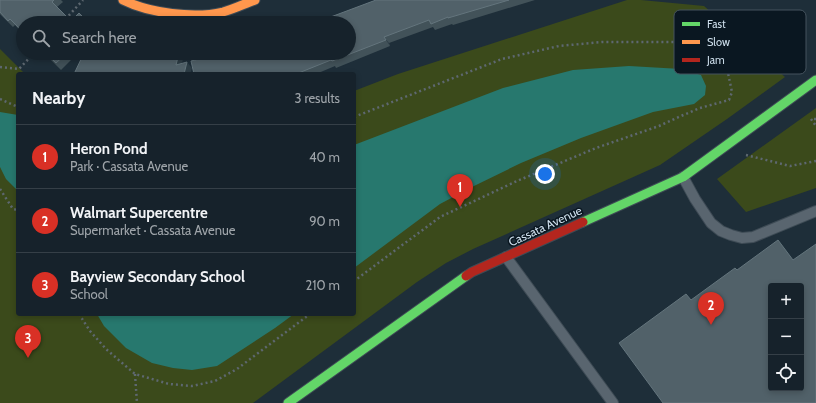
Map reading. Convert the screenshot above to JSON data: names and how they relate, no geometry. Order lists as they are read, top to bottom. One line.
{"streets":{"street":["Cassata Avenue"]},"legend":["Fast","Slow","Jam"],"page":{"search":"Search here","heading":["Nearby","3 results"],"list":[{"mark":"1","name":"Heron Pond","note":"Park · Cassata Avenue","value":"40 m"},{"mark":"2","name":"Walmart Supercentre","note":"Supermarket · Cassata Avenue","value":"90 m"},{"mark":"3","name":"Bayview Secondary School","note":"School","value":"210 m"}],"pins":["1","2","3"],"map_buttons":["+","−"]}}
